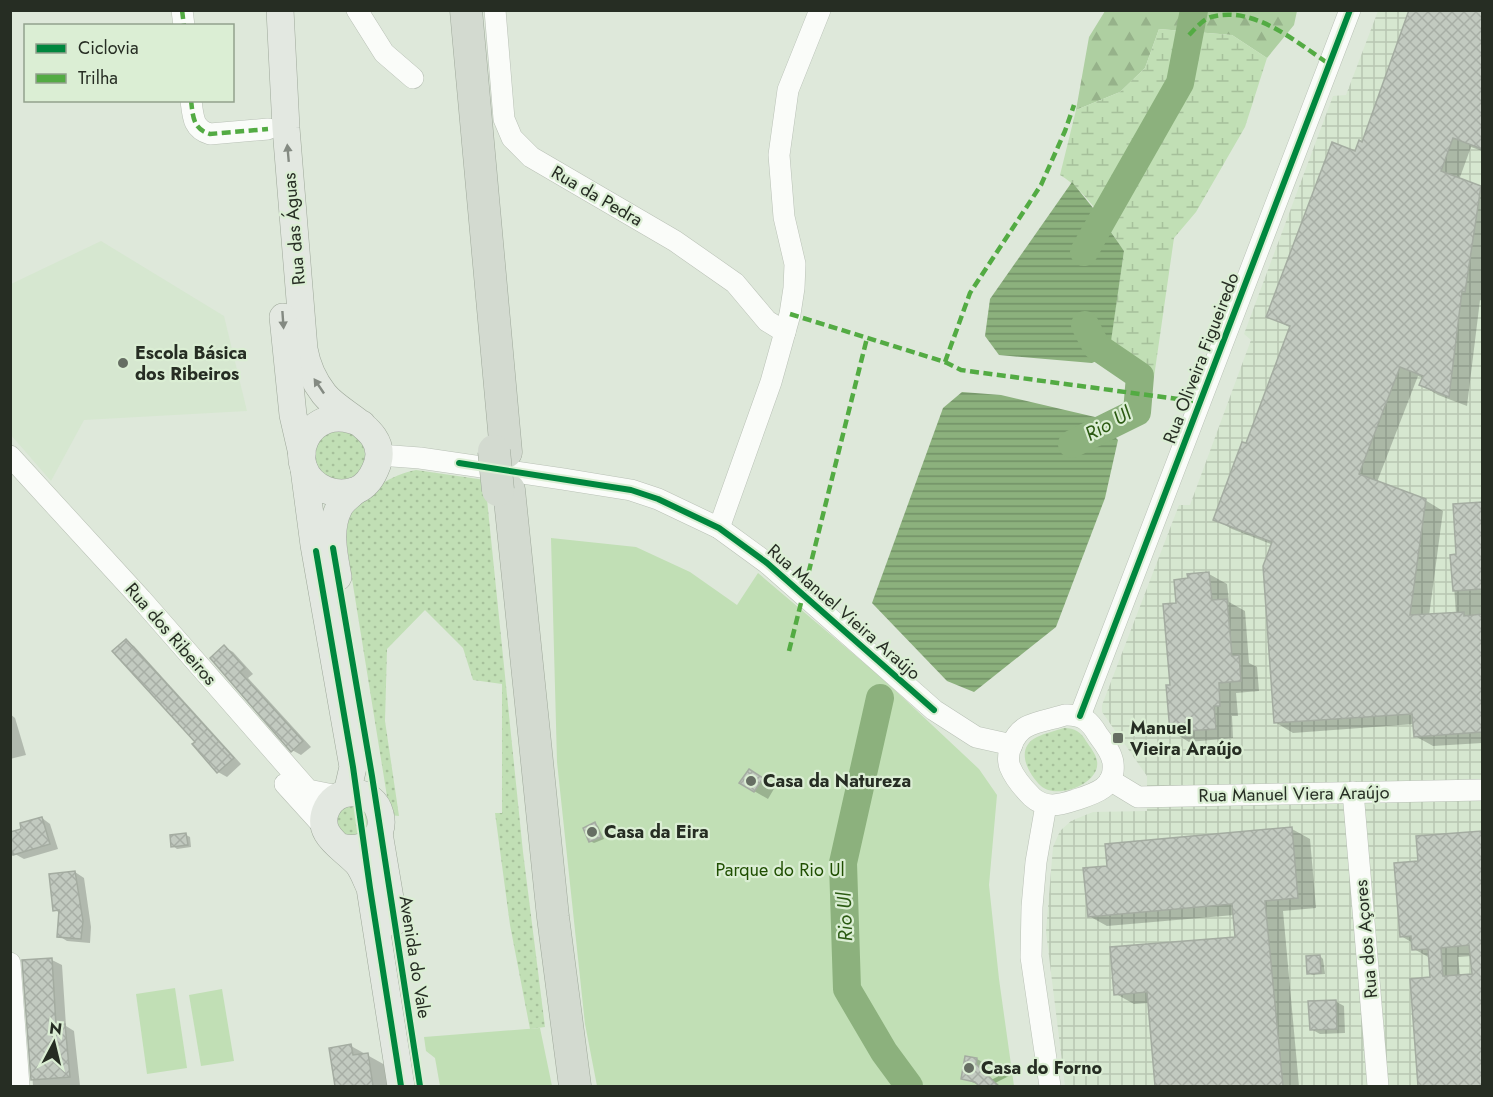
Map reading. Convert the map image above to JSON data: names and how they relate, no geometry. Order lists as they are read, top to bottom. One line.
{"streets":{"main road":["Rua das Águas","Avenida do Vale"],"street":["Rua da Pedra","Rua Oliveira Figueiredo","Rua Manuel Vieira Araújo","Rua dos Ribeiros","Rua Manuel Viera Araújo","Rua dos Açores"]},"crossings":[["Rua das Águas","Rua Manuel Vieira Araújo"],["Rua das Águas","Avenida do Vale"],["Rua Oliveira Figueiredo","Rua Manuel Vieira Araújo"],["Rua Oliveira Figueiredo","Rua Manuel Viera Araújo"],["Rua Manuel Vieira Araújo","Rua Manuel Viera Araújo"],["Rua Manuel Vieira Araújo","Avenida do Vale"],["Rua dos Ribeiros","Avenida do Vale"],["Rua Manuel Viera Araújo","Rua dos Açores"]],"water":["Rio Ul"],"parks":["Parque do Rio Ul"],"places":{"other":["Escola Básica dos Ribeiros","Casa da Natureza","Casa da Eira","Casa do Forno"],"transit":["Manuel Vieira Araújo"]},"legend":["Ciclovia","Trilha"],"north":"top"}
